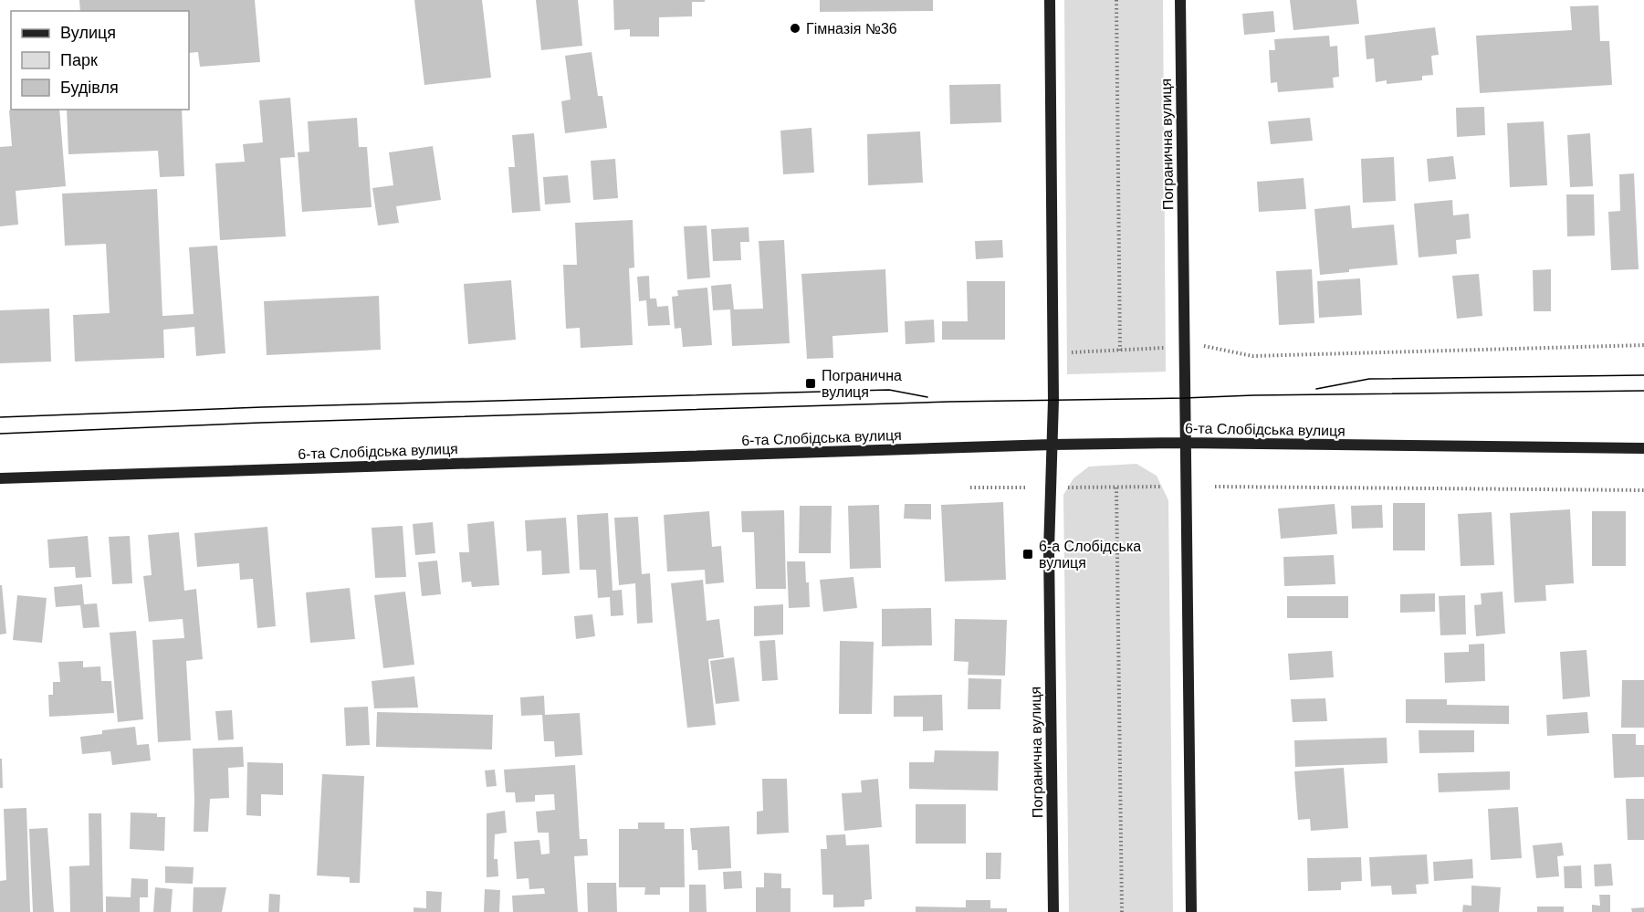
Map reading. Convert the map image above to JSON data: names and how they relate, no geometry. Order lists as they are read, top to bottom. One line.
{"streets":{"main road":["Погранична вулиця","6-та Слобідська вулиця"]},"crossings":[["Погранична вулиця","6-та Слобідська вулиця"]],"places":{"other":["Гімназія №36"],"transit":["Погранична вулиця","6-а Слобідська вулиця"]},"legend":["Вулиця","Парк","Будівля"]}
